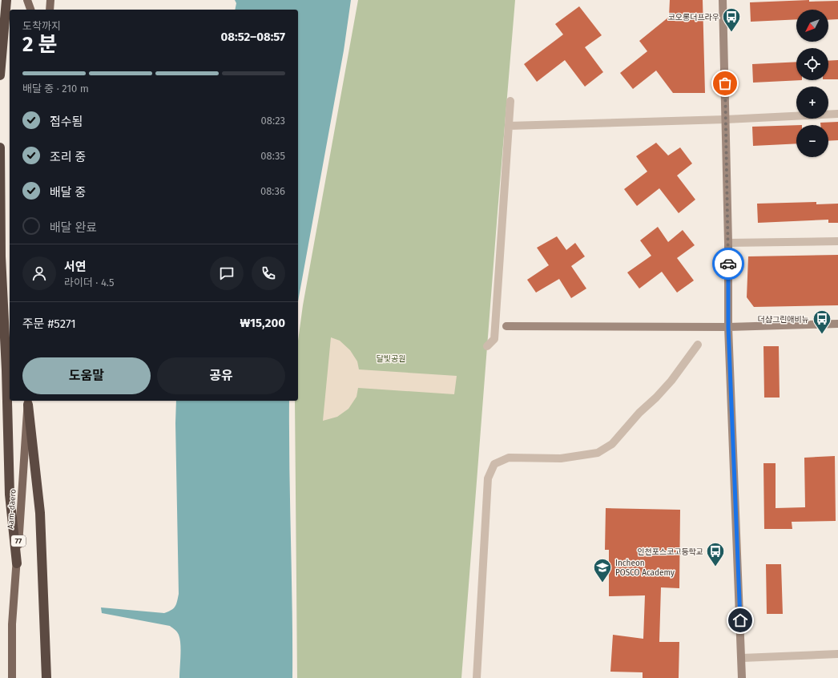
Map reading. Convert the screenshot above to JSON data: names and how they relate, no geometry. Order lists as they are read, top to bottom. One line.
{"streets":{"main road":["Aam-daero","77"]},"parks":["달빛공원"],"places":{"bus stop":["코오롱더프라우","더샵그린애비뉴","인천포스코고등학교"],"school or university":["Incheon POSCO Academy"]},"north":"bottom left","page":{"map_buttons":["+","−"],"heading":["2 분","도착까지","08:52–08:57"],"panel":["서연","라이더 · 4.5","주문 #5271","₩15,200"],"bar":"배달 중 · 210 m","list":[["접수됨","08:23"],["조리 중","08:35"],["배달 중","08:36"],"배달 완료"],"buttons":["도움말","공유"]}}
